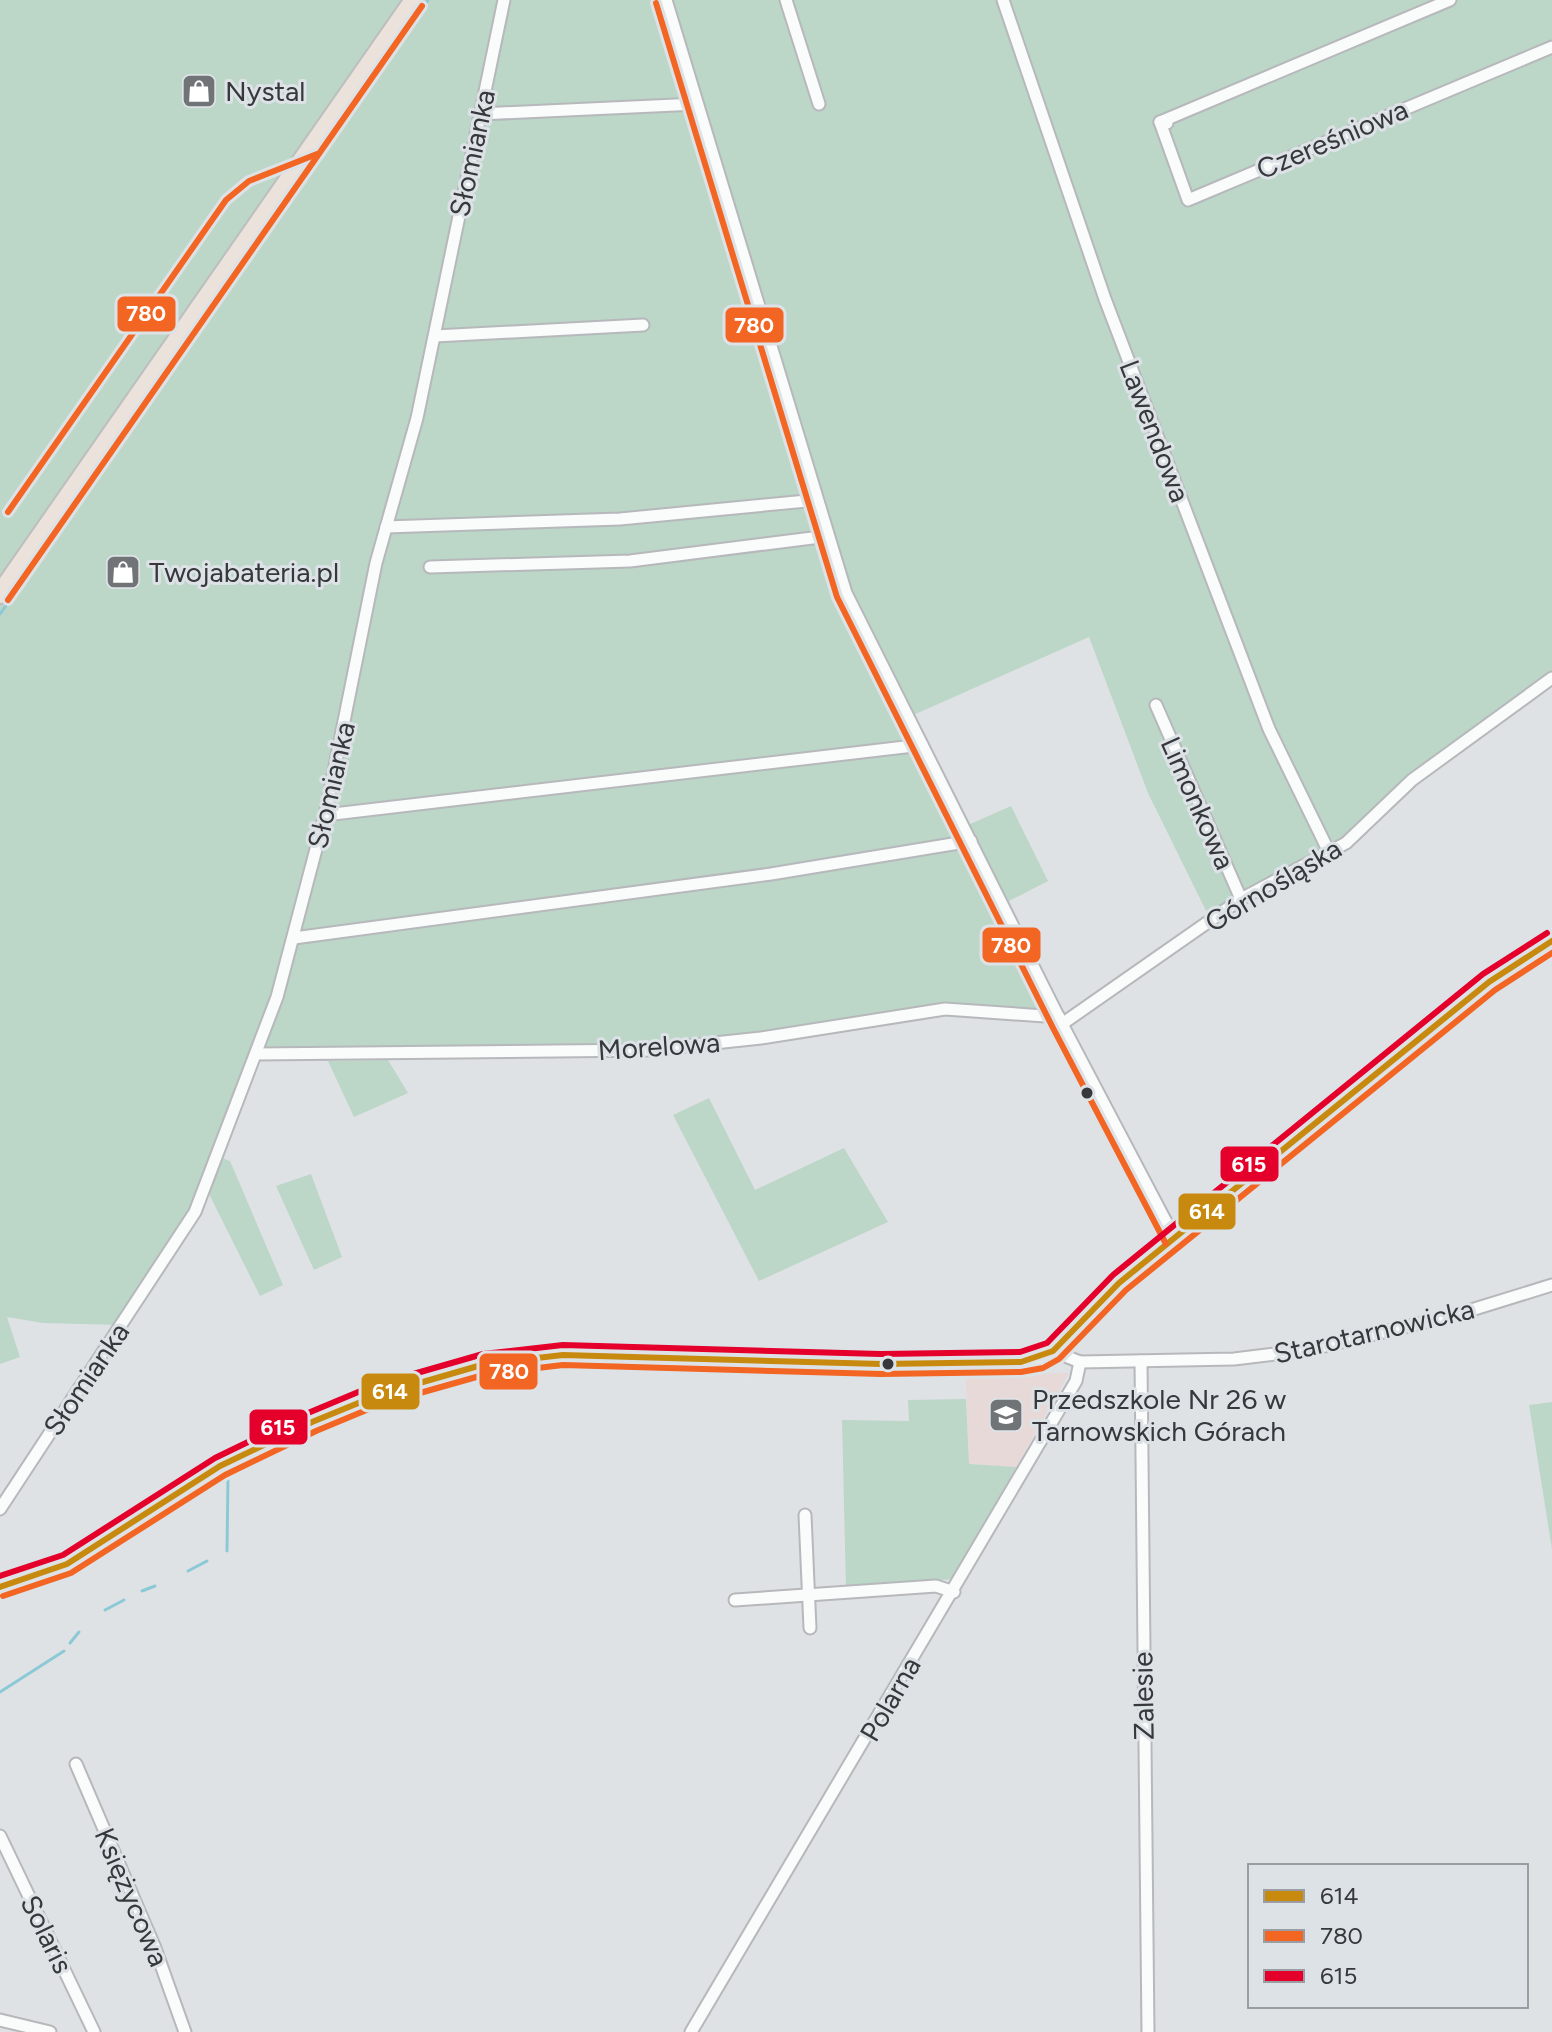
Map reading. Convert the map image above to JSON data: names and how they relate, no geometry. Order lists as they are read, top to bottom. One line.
{"streets":{"street":["Czereśniowa","Słomianka","Lawendowa","Limonkowa","Górnośląska","Morelowa","Starotarnowicka","Zalesie","Polarna","Księżycowa","Solaris"]},"crossings":[["Słomianka","Morelowa"],["Lawendowa","Górnośląska"],["Limonkowa","Górnośląska"],["Górnośląska","Morelowa"],["Starotarnowicka","Zalesie"],["Starotarnowicka","Polarna"]],"places":{"shop":["Nystal","Twojabateria.pl"],"school or university":["Przedszkole Nr 26 w Tarnowskich Górach"]},"lines":["transit line 780","transit line 615","transit line 614"],"legend":["614","780","615"]}
